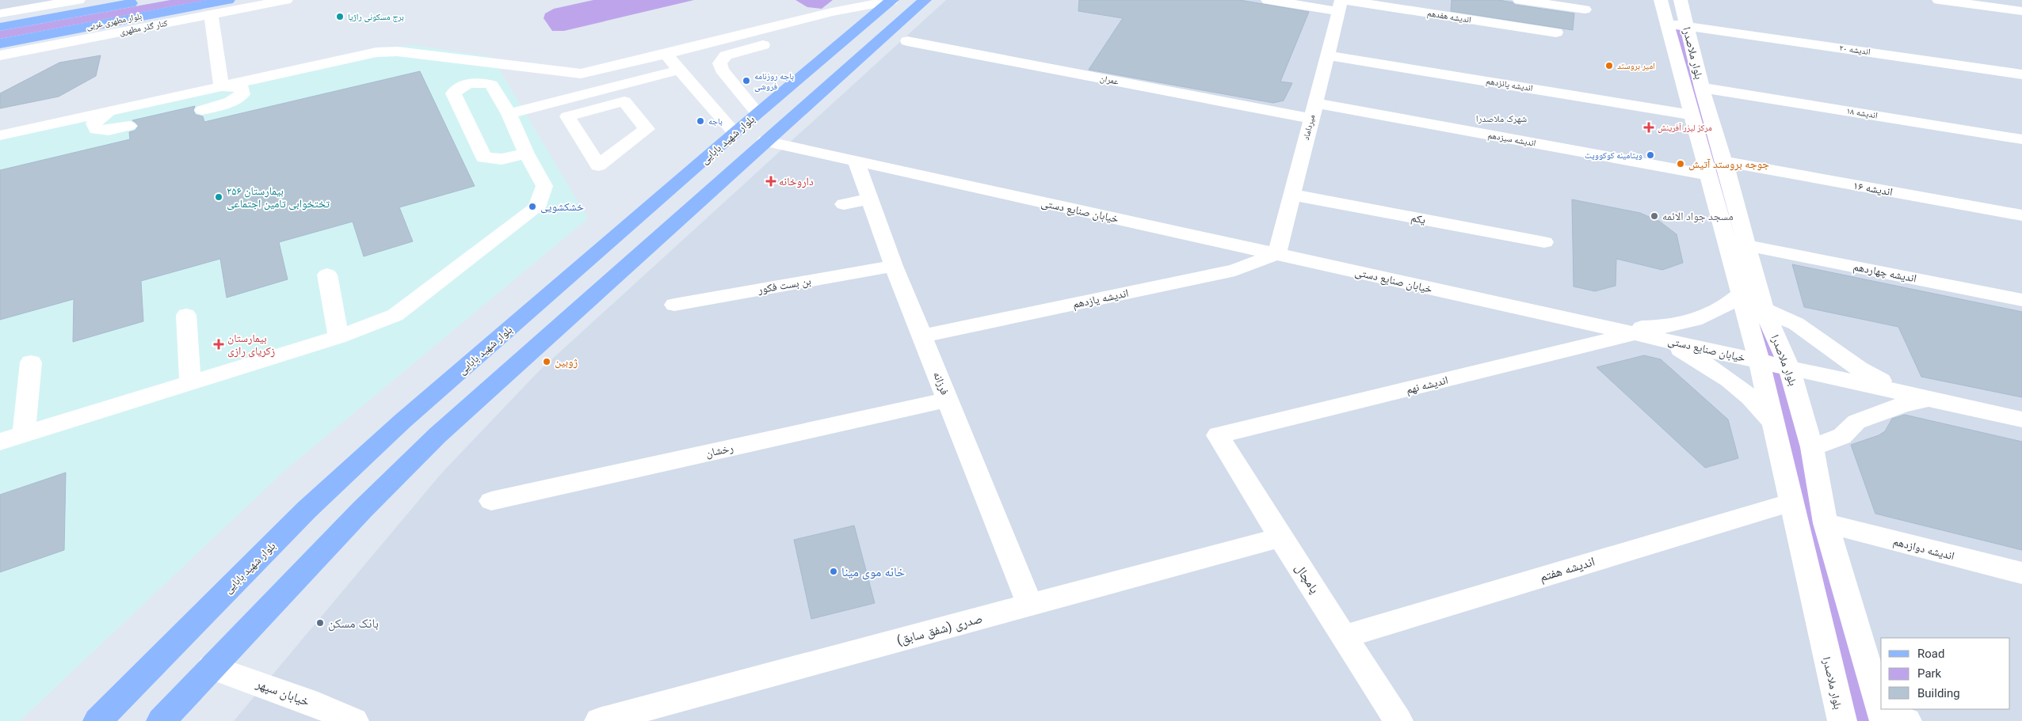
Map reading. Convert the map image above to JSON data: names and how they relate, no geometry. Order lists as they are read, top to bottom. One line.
{"streets":{"main road":["بلوار مطهری غربی","بلوار شهید بابایی"],"street":["اندیشه هفدهم","کنار گذر مطهری","اندیشه ۲۰","بلوار ملاصدرا","عمران","اندیشه پانزدهم","اندیشه ۱۸","میرداماد","اندیشه سیزدهم","اندیشه ۱۶","خیابان صنایع دستی","یکم","اندیشه چهاردهم","بن بست فكور","اندیشه یازدهم","فرزانه","اندیشه نهم","رخشان","اندیشه دوازدهم","اندیشه هفتم","پامچال","صدری (شفق سابق)","خیابان سپهر"]},"crossings":[["اندیشه هفدهم","میرداماد"],["اندیشه ۲۰","بلوار ملاصدرا"],["بلوار ملاصدرا","اندیشه پانزدهم"],["بلوار ملاصدرا","اندیشه ۱۸"],["بلوار ملاصدرا","اندیشه سیزدهم"],["بلوار ملاصدرا","اندیشه ۱۶"],["بلوار ملاصدرا","خیابان صنایع دستی"],["بلوار ملاصدرا","اندیشه چهاردهم"],["بلوار ملاصدرا","اندیشه دوازدهم"],["بلوار ملاصدرا","اندیشه هفتم"],["عمران","میرداماد"],["عمران","اندیشه سیزدهم"],["اندیشه پانزدهم","میرداماد"],["میرداماد","اندیشه سیزدهم"],["میرداماد","خیابان صنایع دستی"],["میرداماد","یکم"],["میرداماد","اندیشه یازدهم"],["خیابان صنایع دستی","اندیشه یازدهم"],["خیابان صنایع دستی","فرزانه"],["خیابان صنایع دستی","اندیشه نهم"],["بن بست فكور","فرزانه"],["اندیشه یازدهم","فرزانه"],["فرزانه","رخشان"],["فرزانه","صدری (شفق سابق)"],["اندیشه نهم","پامچال"],["اندیشه هفتم","پامچال"],["پامچال","صدری (شفق سابق)"]],"districts":["شهرک ملاصدرا"],"places":{"other":["برج مسکونی راژیا","امیر بروستد","باجه روزنامه فروشی","باجه","ویتامینه کوکوویت","جوجه بروستد آتیش","بیمارستان ۲۵۶ تختخوابی تامین اجتماعی","خشکشویی","مسجد جواد الائمه","ژوبین","خانه موی مینا","بانک مسکن"],"health":["مرکز لیزر آفرینش","داروخانه","بیمارستان زکریای رازی"]},"legend":["Road","Park","Building"]}
